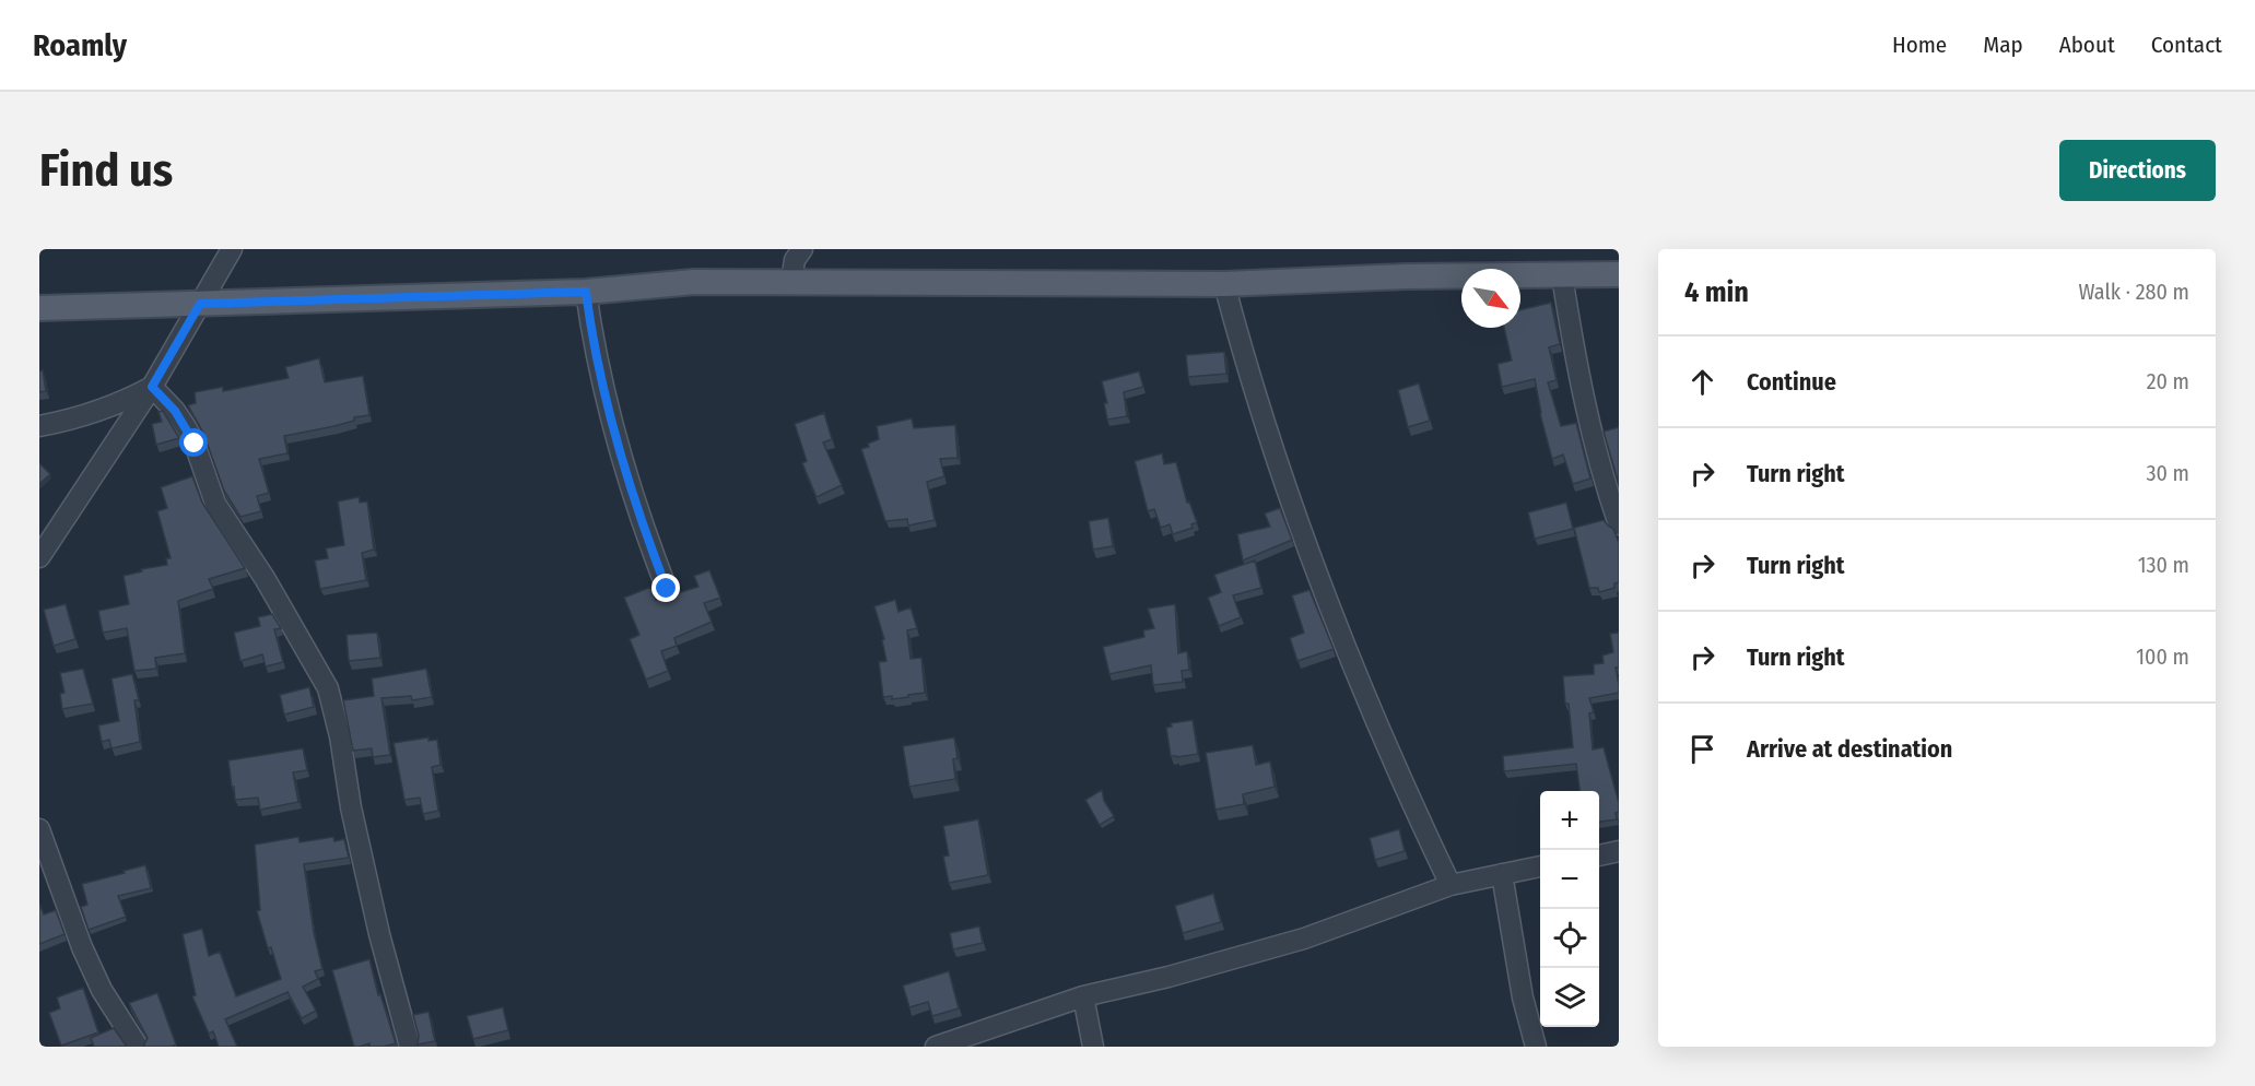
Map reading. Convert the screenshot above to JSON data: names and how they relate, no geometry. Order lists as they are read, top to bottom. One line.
{"north":"bottom right","page":{"header":"Roamly","nav":["Home","Map","About","Contact"],"buttons":"Directions","title":"Find us","heading":["4 min","Walk · 280 m"],"list":[["Continue","20 m"],["Turn right","30 m"],["Turn right","130 m"],["Turn right","100 m"],"Arrive at destination"],"map_buttons":["+","−"]}}
